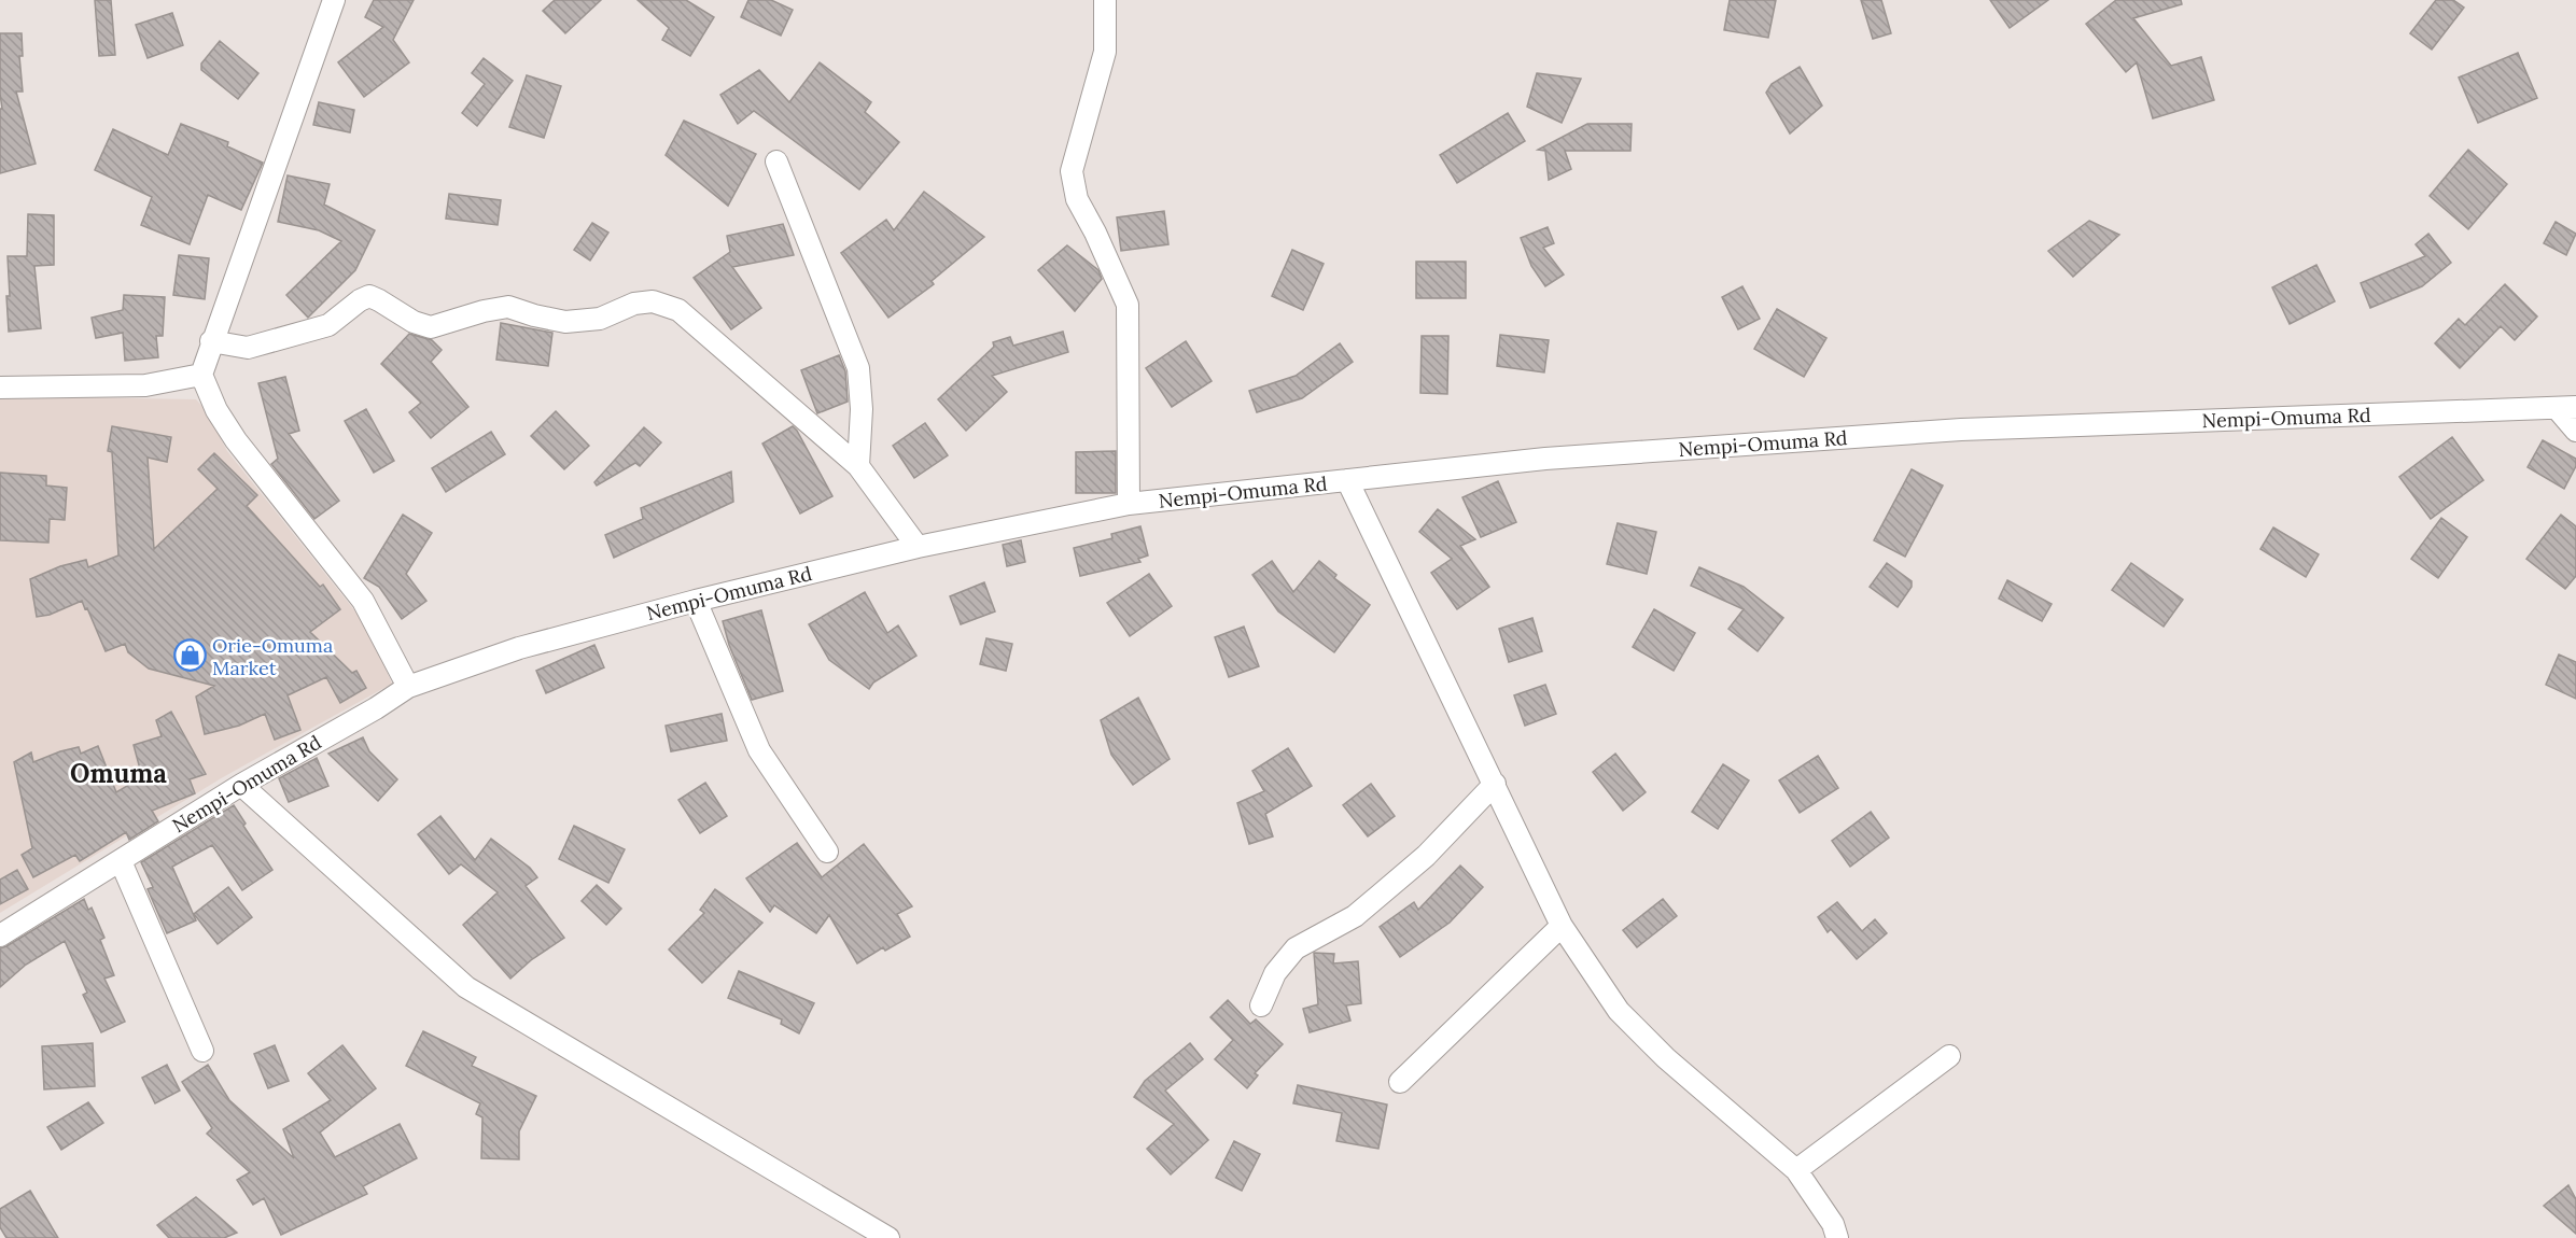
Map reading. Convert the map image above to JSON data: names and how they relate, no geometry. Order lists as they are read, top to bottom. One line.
{"streets":{"street":["Nempi-Omuma Rd"]},"districts":["Omuma"],"places":{"shop":["Orie-Omuma Market"]}}
